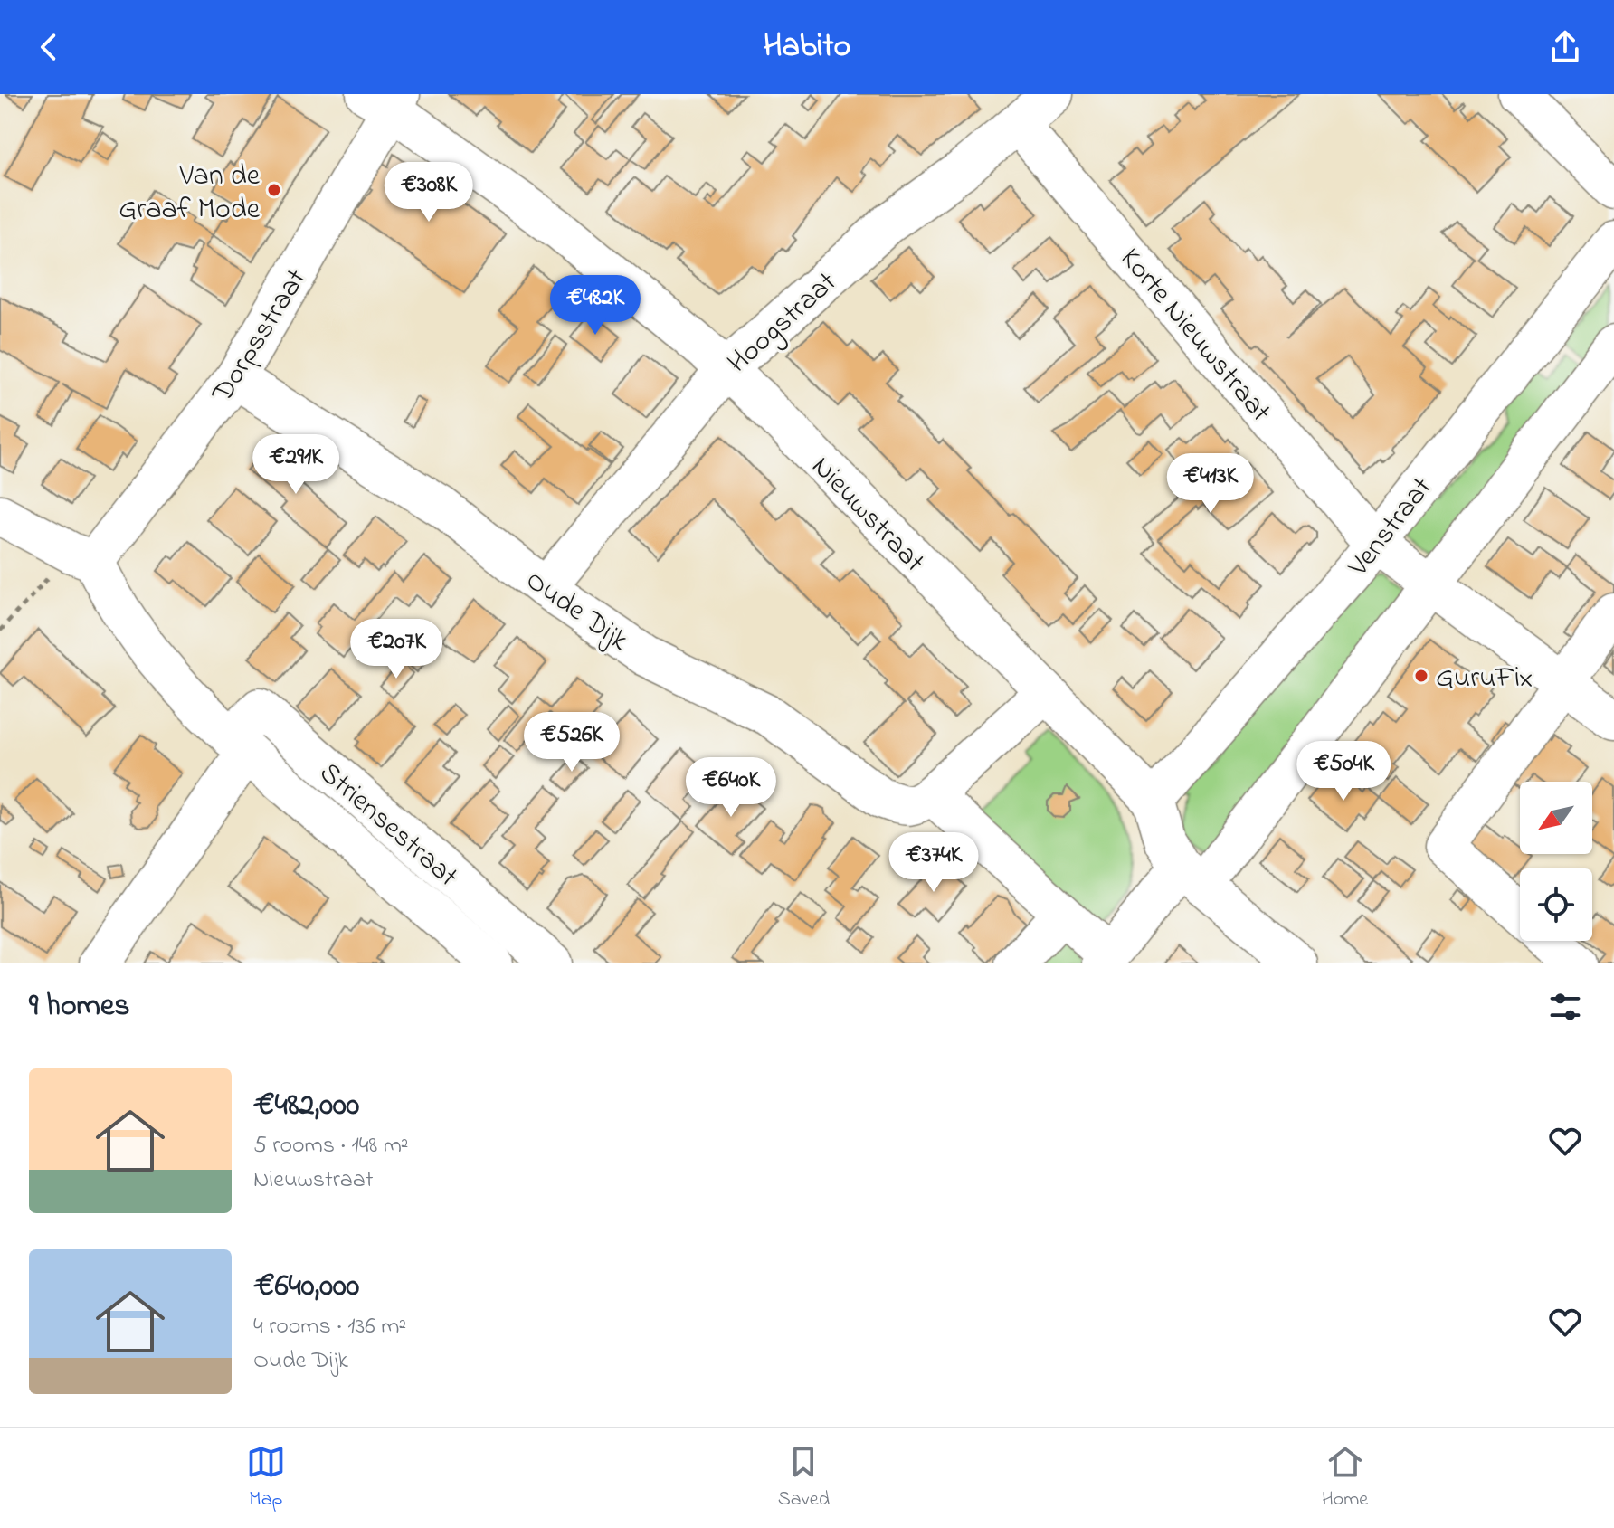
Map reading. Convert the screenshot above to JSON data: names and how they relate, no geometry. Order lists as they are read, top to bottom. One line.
{"streets":{"street":["Hoogstraat","Korte Nieuwstraat","Dorpsstraat","Nieuwstraat","Venstraat","Oude Dijk","Striensestraat"]},"crossings":[["Hoogstraat","Korte Nieuwstraat"],["Hoogstraat","Nieuwstraat"],["Hoogstraat","Oude Dijk"],["Korte Nieuwstraat","Venstraat"],["Dorpsstraat","Nieuwstraat"],["Dorpsstraat","Oude Dijk"],["Dorpsstraat","Striensestraat"],["Nieuwstraat","Venstraat"],["Nieuwstraat","Oude Dijk"]],"places":["Van de Graaf Mode","GuruFix"],"north":"bottom left","page":{"header":"Habito","price":["€308K","€482K","€291K","€413K","€207K","€526K","€504K","€640K","€374K"],"heading":"9 homes","list":[{"name":"€482,000","note":"5 rooms · 148 m² · Nieuwstraat"},{"name":"€640,000","note":"4 rooms · 136 m² · Oude Dijk"}],"tabs":["Map","Saved","Home"]}}
